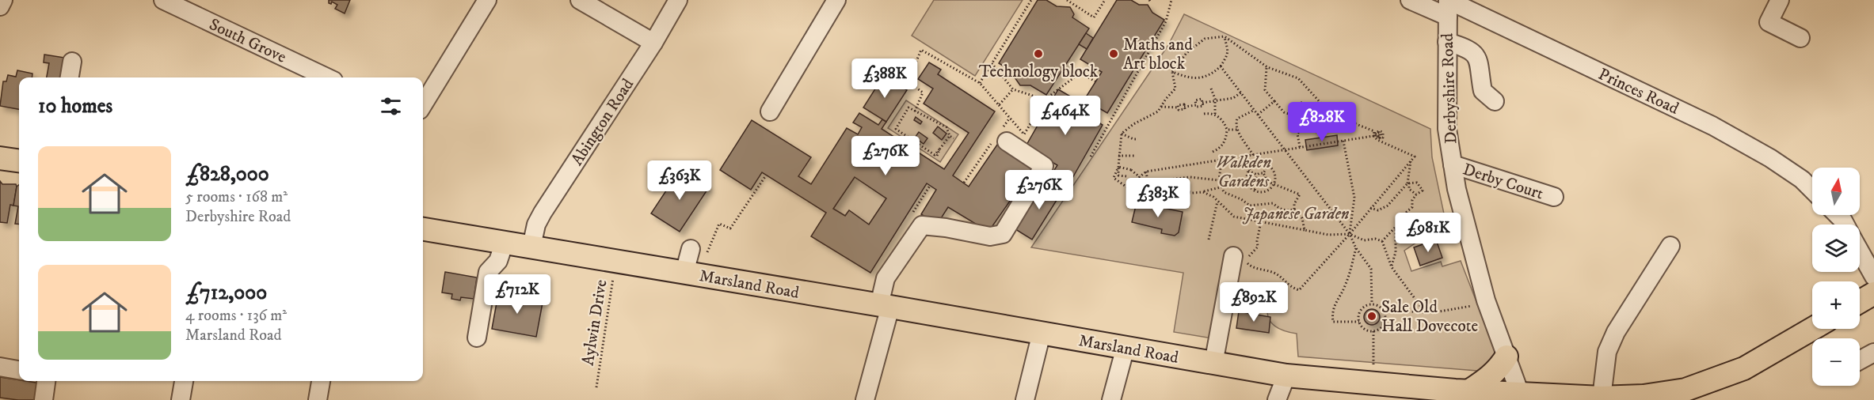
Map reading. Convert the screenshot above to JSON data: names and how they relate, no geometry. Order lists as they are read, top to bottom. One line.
{"streets":{"main road":["Marsland Road"],"street":["South Grove","Derbyshire Road","Princes Road","Abington Road","Derby Court"],"path":["Aylwin Drive"]},"crossings":[["Derbyshire Road","Princes Road"],["Derbyshire Road","Derby Court"],["Derbyshire Road","Marsland Road"],["Abington Road","Marsland Road"],["Marsland Road","Aylwin Drive"]],"parks":["Walkden Gardens","Japanese Garden"],"places":["Technology block","Maths and Art block","Sale Old Hall Dovecote"],"north":"top","page":{"price":["£388K","£464K","£828K","£276K","£363K","£276K","£383K","£981K","£712K","£892K"],"heading":"10 homes","list":[{"name":"£828,000","note":"5 rooms · 168 m² · Derbyshire Road"},{"name":"£712,000","note":"4 rooms · 136 m² · Marsland Road"}],"map_buttons":["+","−"]}}
